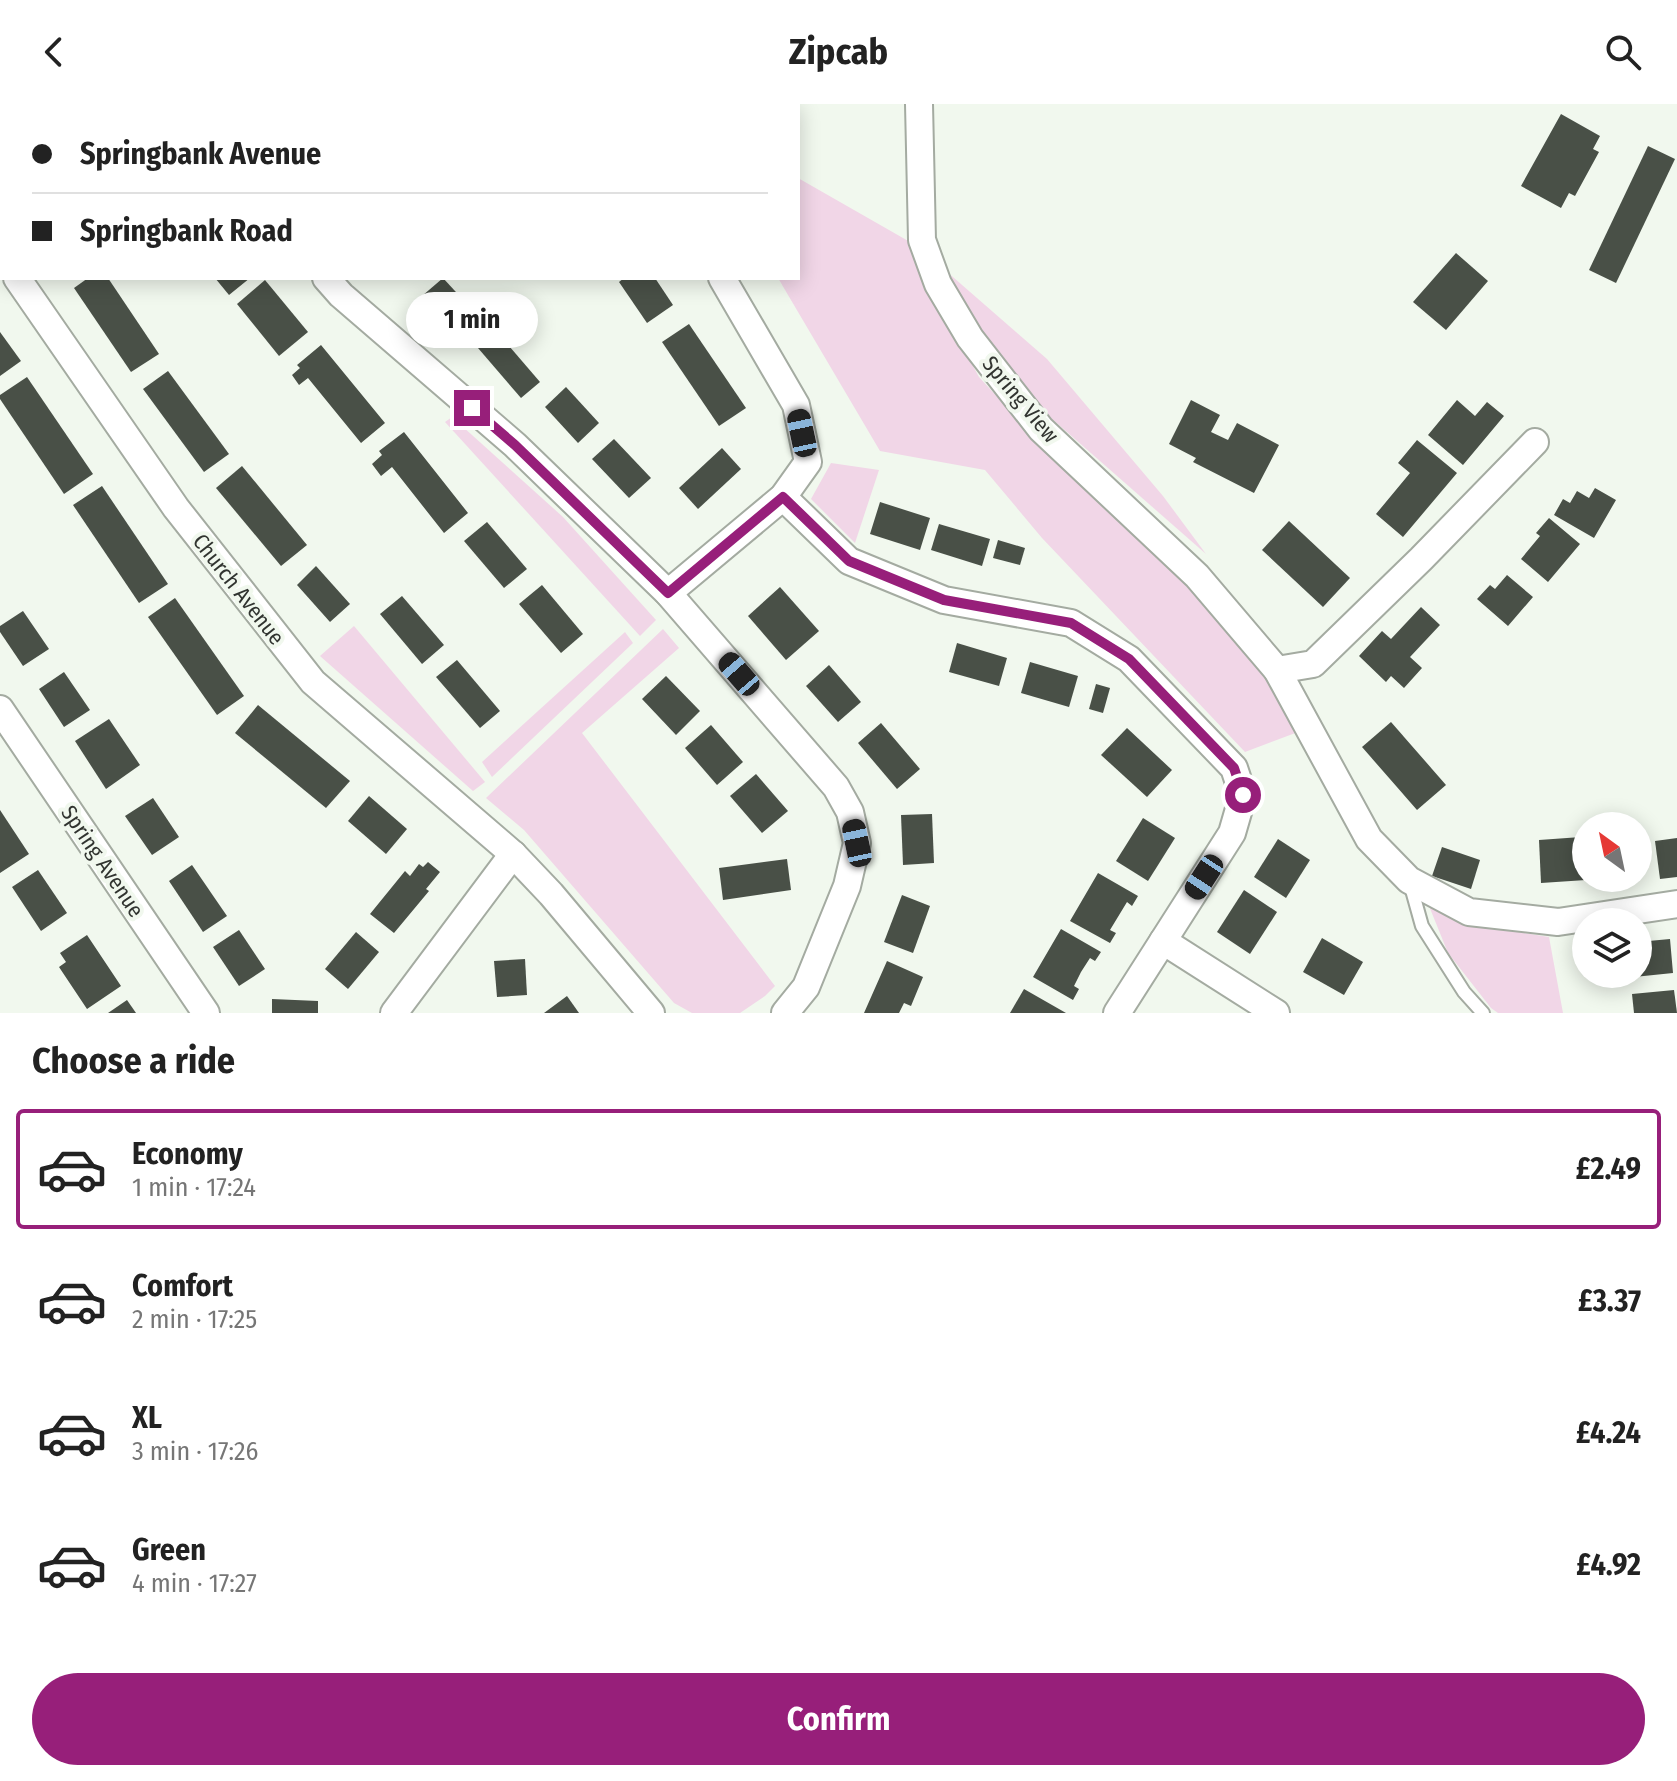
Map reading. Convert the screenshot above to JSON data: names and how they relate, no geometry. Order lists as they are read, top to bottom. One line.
{"streets":{"street":["Spring View","Church Avenue","Spring Avenue"]},"north":"top left","page":{"header":"Zipcab","banner":["Springbank Avenue","Springbank Road"],"bubble":"1 min","heading":"Choose a ride","list":[{"name":"Economy","note":"1 min · 17:24","value":"£2.49"},{"name":"Comfort","note":"2 min · 17:25","value":"£3.37"},{"name":"XL","note":"3 min · 17:26","value":"£4.24"},{"name":"Green","note":"4 min · 17:27","value":"£4.92"}],"buttons":"Confirm"}}
